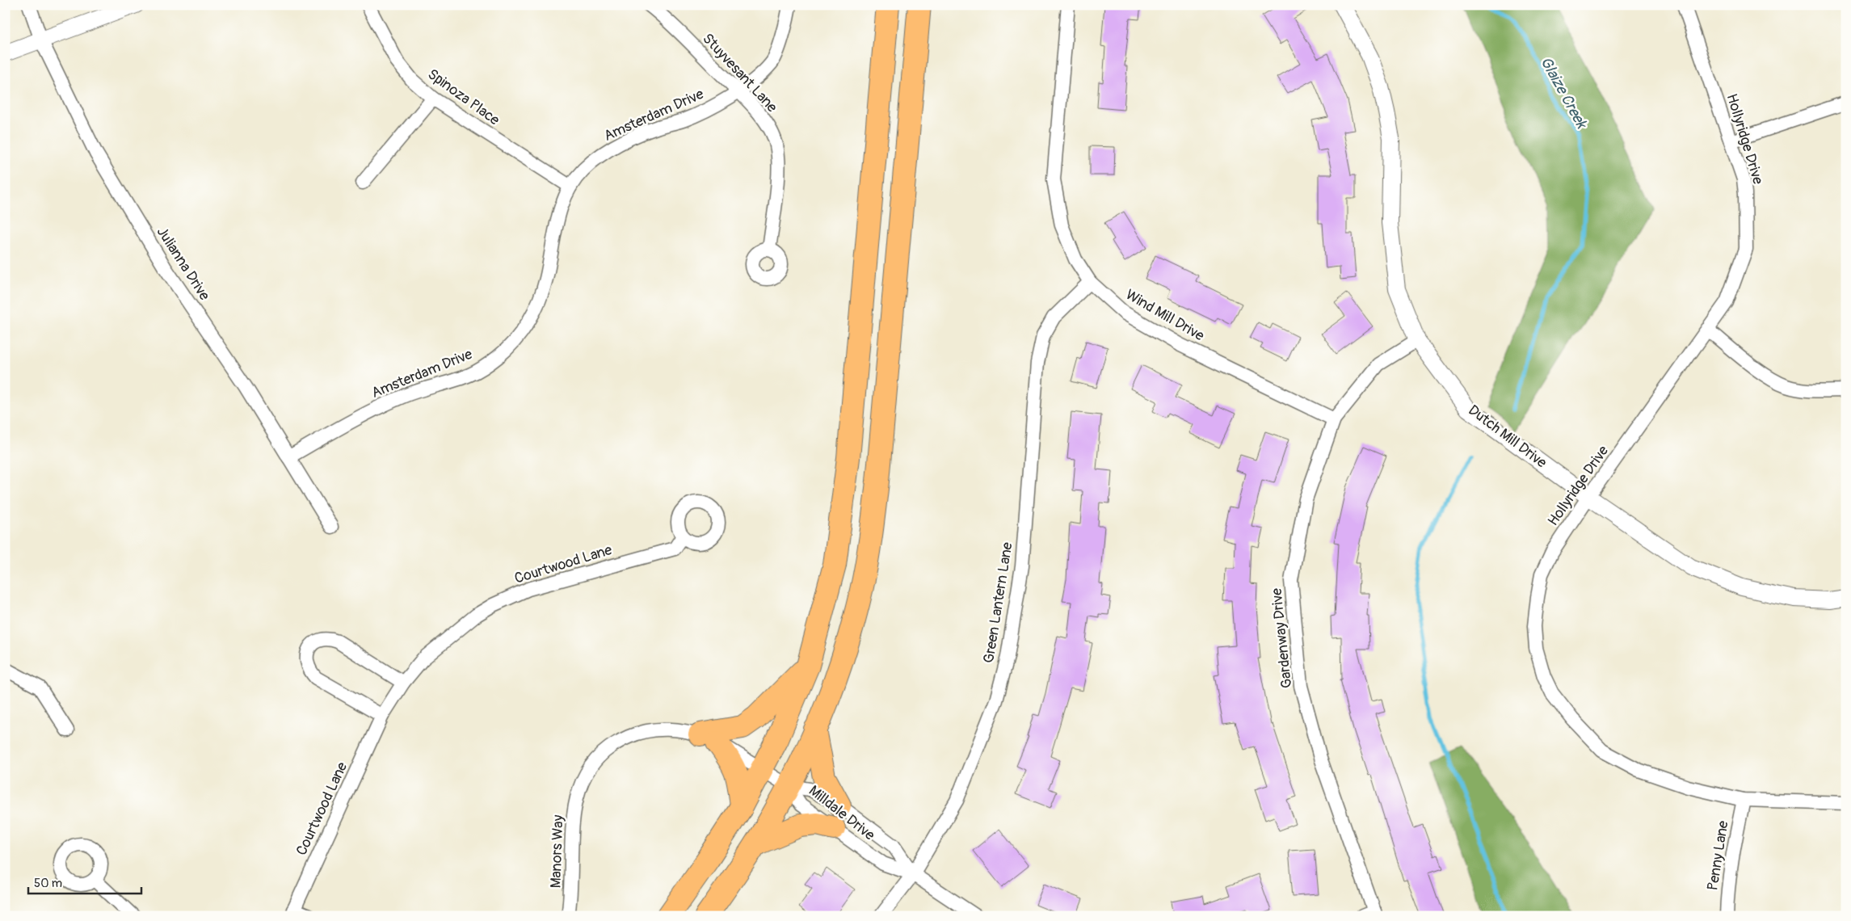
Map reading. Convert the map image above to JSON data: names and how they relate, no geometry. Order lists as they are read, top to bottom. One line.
{"streets":{"street":["Stuyvesant Lane","Spinoza Place","Amsterdam Drive","Hollyridge Drive","Julianna Drive","Wind Mill Drive","Dutch Mill Drive","Courtwood Lane","Green Lantern Lane","Gardenway Drive","Milldale Drive","Manors Way","Penny Lane"]},"crossings":[["Stuyvesant Lane","Amsterdam Drive"],["Spinoza Place","Amsterdam Drive"],["Amsterdam Drive","Julianna Drive"],["Hollyridge Drive","Dutch Mill Drive"],["Hollyridge Drive","Penny Lane"],["Wind Mill Drive","Green Lantern Lane"],["Wind Mill Drive","Gardenway Drive"],["Dutch Mill Drive","Gardenway Drive"],["Green Lantern Lane","Milldale Drive"],["Milldale Drive","Manors Way"]],"water":["Glaize Creek"],"scale_bar":"50 m"}
